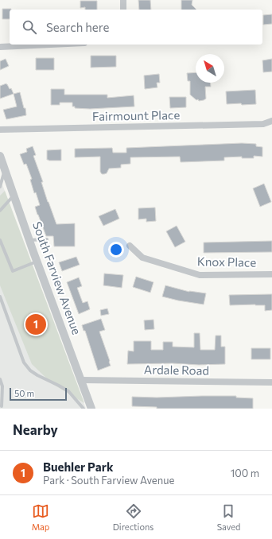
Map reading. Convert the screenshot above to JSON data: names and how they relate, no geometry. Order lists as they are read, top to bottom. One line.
{"streets":{"street":["Fairmount Place","Knox Place","South Farview Avenue","Ardale Road"]},"crossings":[["South Farview Avenue","Ardale Road"]],"scale_bar":"50 m","north":"top left","page":{"search":"Search here","pins":"1","scale":"50 m","heading":"Nearby","list":[{"mark":"1","name":"Buehler Park","note":"Park · South Farview Avenue","value":"100 m"}],"nav":["Map","Directions","Saved"]}}
